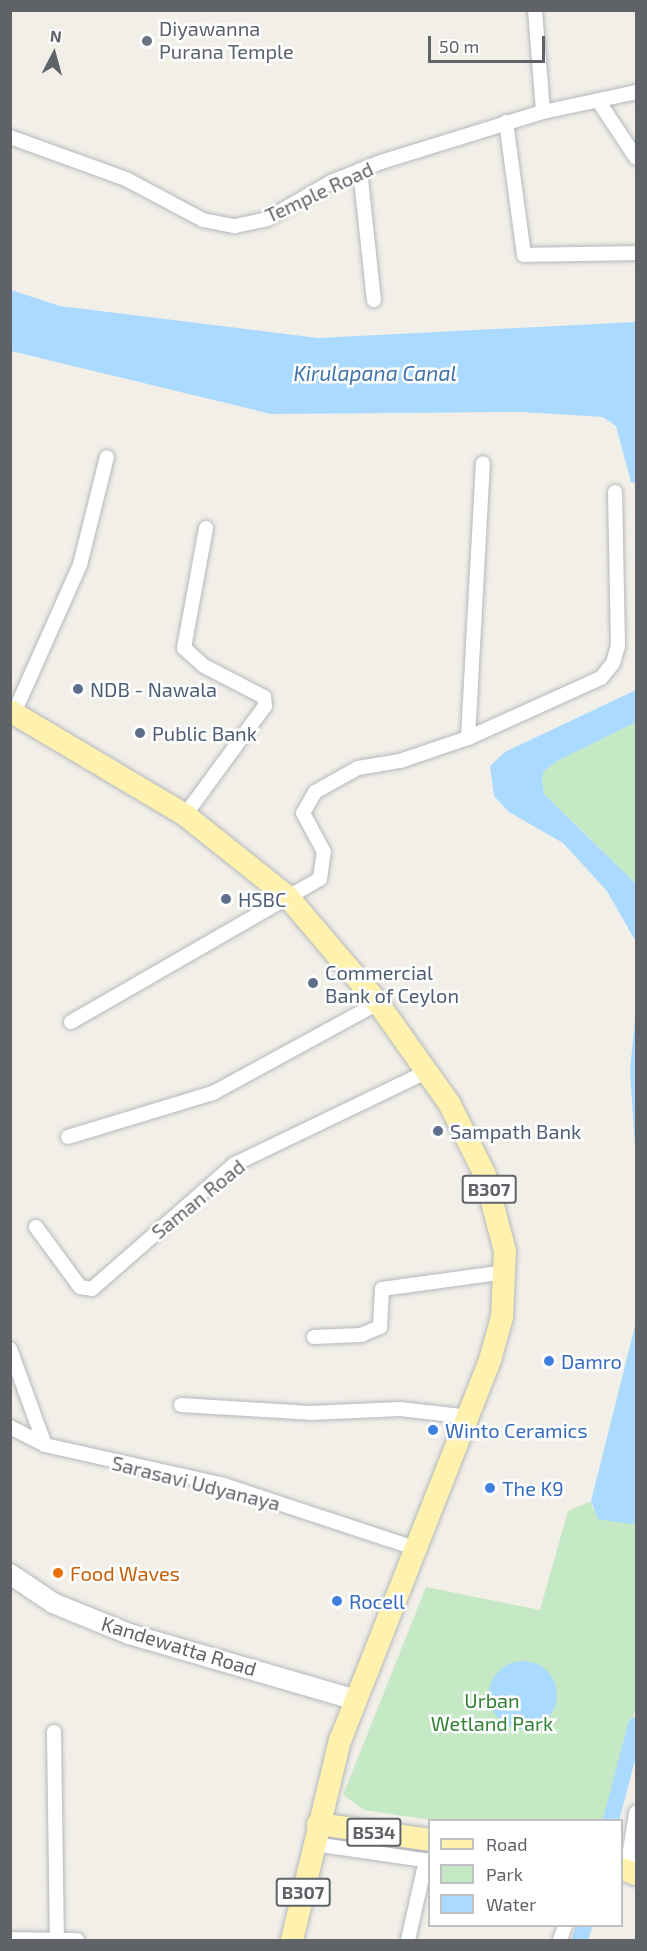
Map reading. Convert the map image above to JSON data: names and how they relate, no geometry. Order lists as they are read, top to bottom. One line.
{"streets":{"main road":["B307","B534"],"street":["Temple Road","Saman Road","Sarasavi Udyanaya","Kandewatta Road"]},"crossings":[["B307","Saman Road"],["B307","Sarasavi Udyanaya"],["B307","Kandewatta Road"],["B307","B534"]],"water":["Kirulapana Canal"],"parks":["Urban Wetland Park"],"places":["Diyawanna Purana Temple","NDB - Nawala","Public Bank","HSBC","Commercial Bank of Ceylon","Sampath Bank","Damro","Winto Ceramics","The K9","Food Waves","Rocell"],"legend":["Road","Park","Water"],"scale_bar":"50 m","north":"top"}
